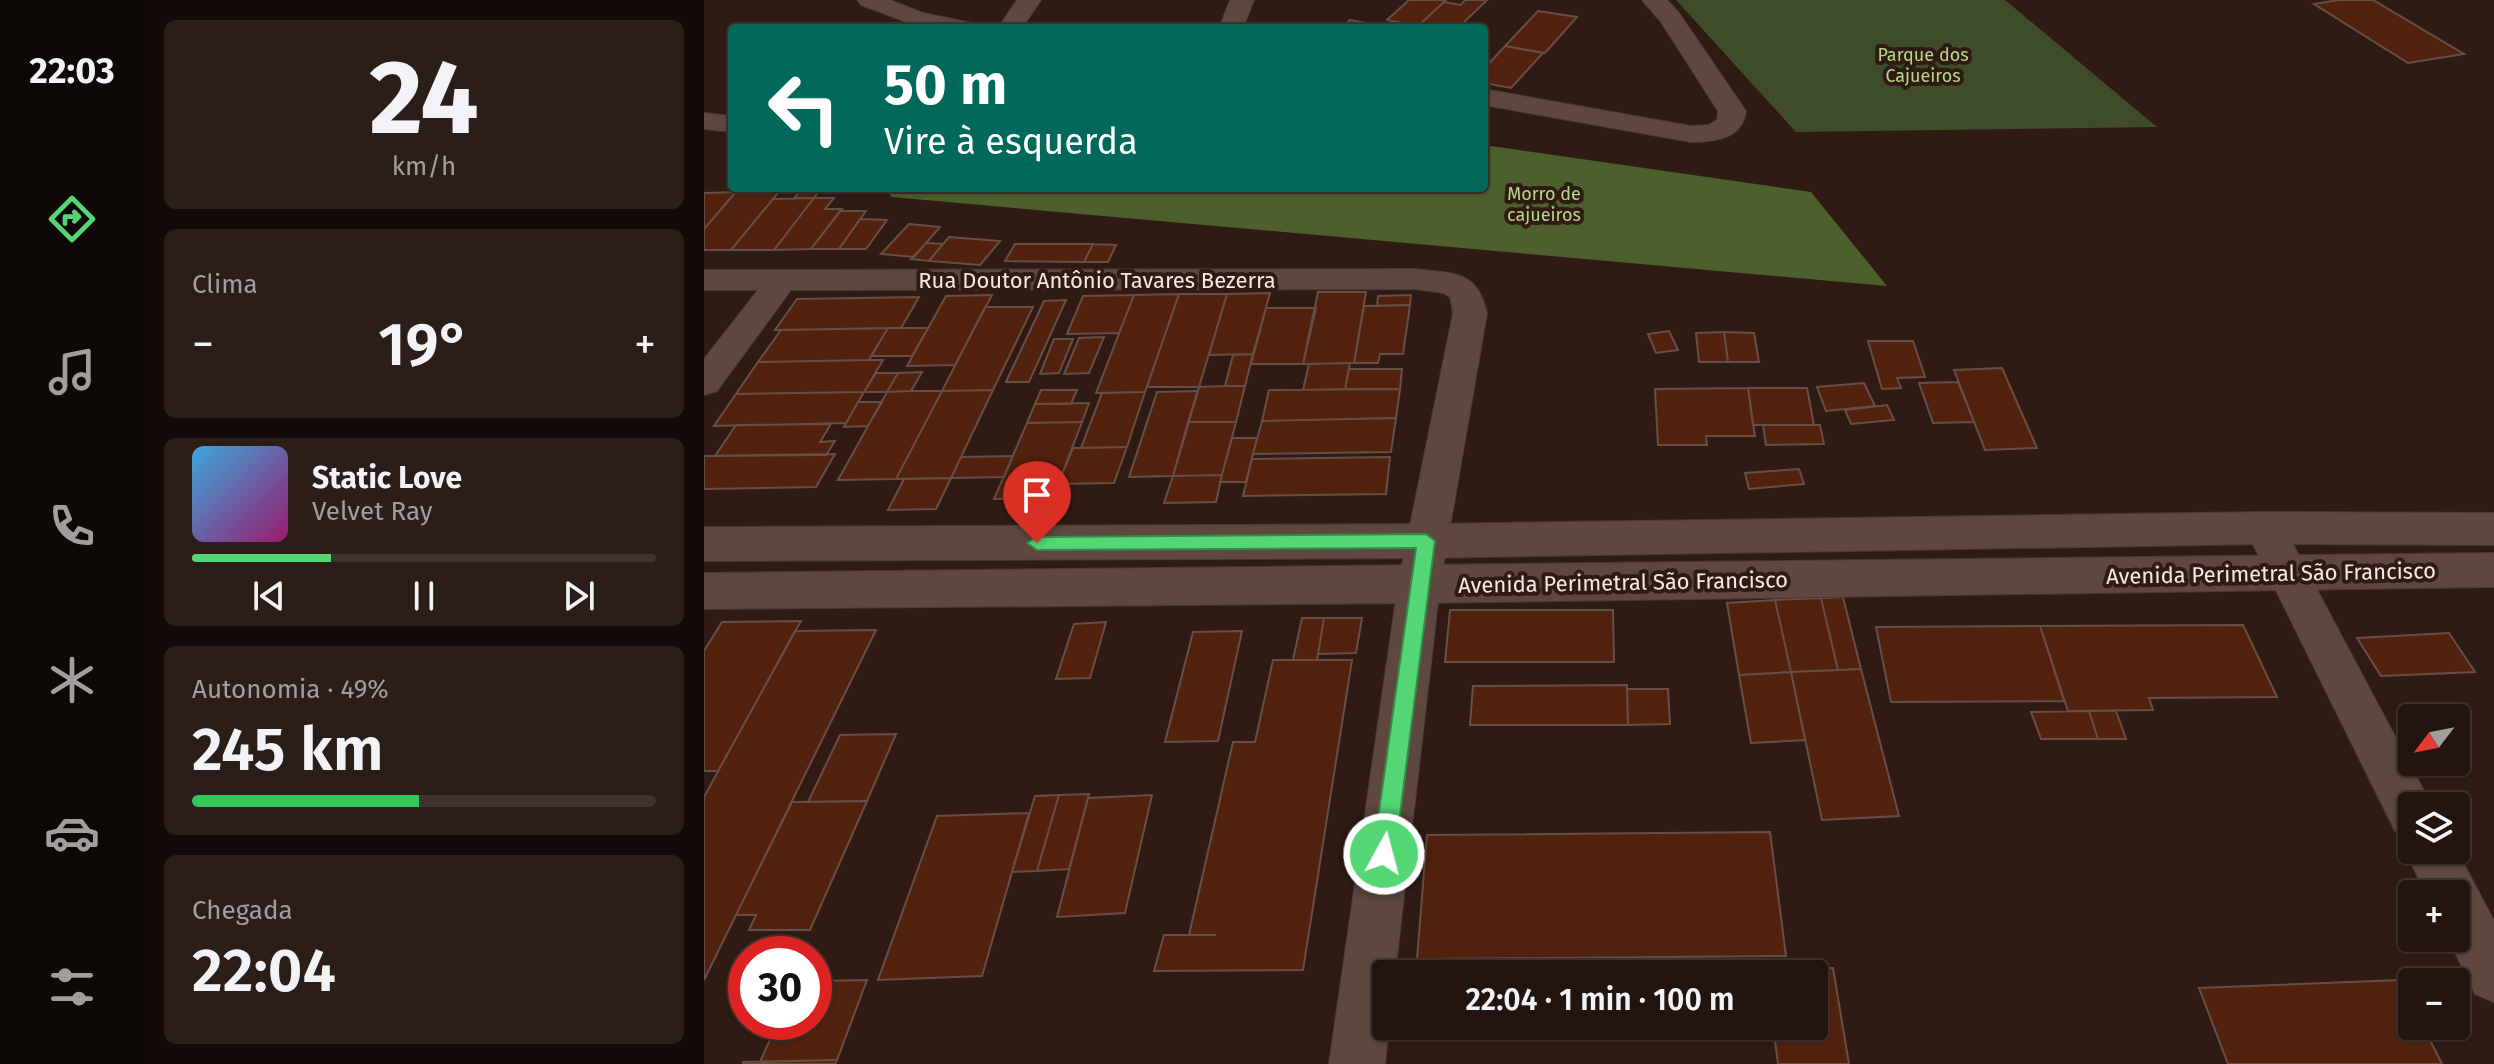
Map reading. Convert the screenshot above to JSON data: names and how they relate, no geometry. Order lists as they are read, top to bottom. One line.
{"streets":{"main road":["Avenida Perimetral São Francisco"],"street":["Rua Doutor Antônio Tavares Bezerra"]},"crossings":[["Rua Doutor Antônio Tavares Bezerra","Avenida Perimetral São Francisco"]],"parks":["Parque dos Cajueiros","Morro de cajueiros"],"north":"bottom left","page":{"tabs":"22:03","tile":[["24","km/h"],"Clima",["Autonomia · 49%","245 km"],["Chegada","22:04"]],"turn":["50 m","Vire à esquerda"],"heat":["−","19°","+"],"song":["Static Love","Velvet Ray"],"map_buttons":["+","−"],"limit":"30","trip":"22:04 · 1 min · 100 m"}}
